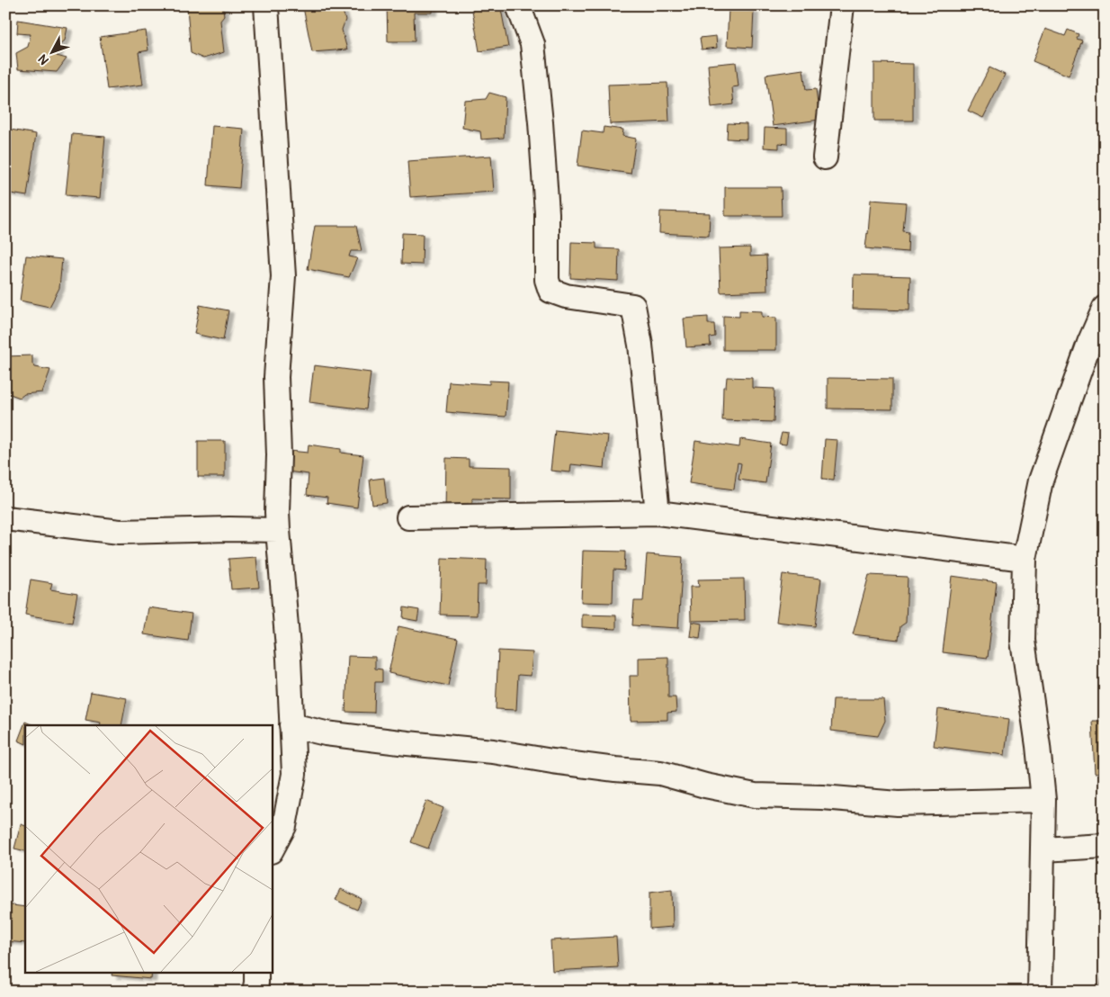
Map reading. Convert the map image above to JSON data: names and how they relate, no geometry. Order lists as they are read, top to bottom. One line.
{"north":"bottom left"}
